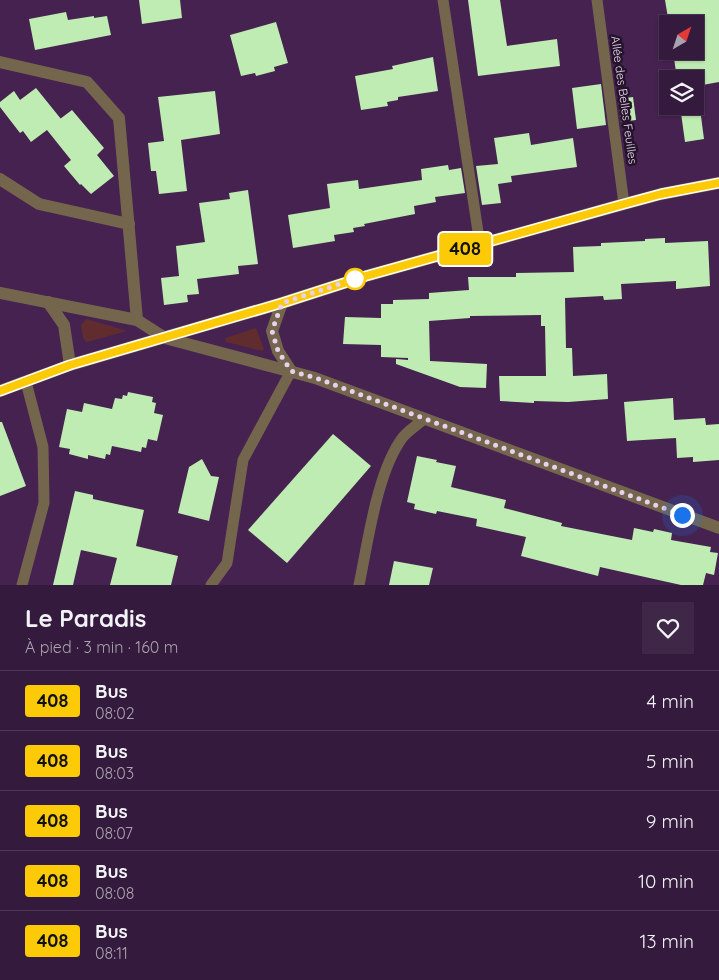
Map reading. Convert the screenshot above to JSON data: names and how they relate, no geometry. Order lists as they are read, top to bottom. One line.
{"streets":{"lane":["Allée des Belles Feuilles"]},"lines":["bus line 408"],"north":"top right","page":{"on_map":"408","heading":["Le Paradis","À pied · 3 min · 160 m"],"list":[{"mark":"408","name":"Bus","note":"08:02","value":"4 min"},{"mark":"408","name":"Bus","note":"08:03","value":"5 min"},{"mark":"408","name":"Bus","note":"08:07","value":"9 min"},{"mark":"408","name":"Bus","note":"08:08","value":"10 min"},{"mark":"408","name":"Bus","note":"08:11","value":"13 min"}]}}
